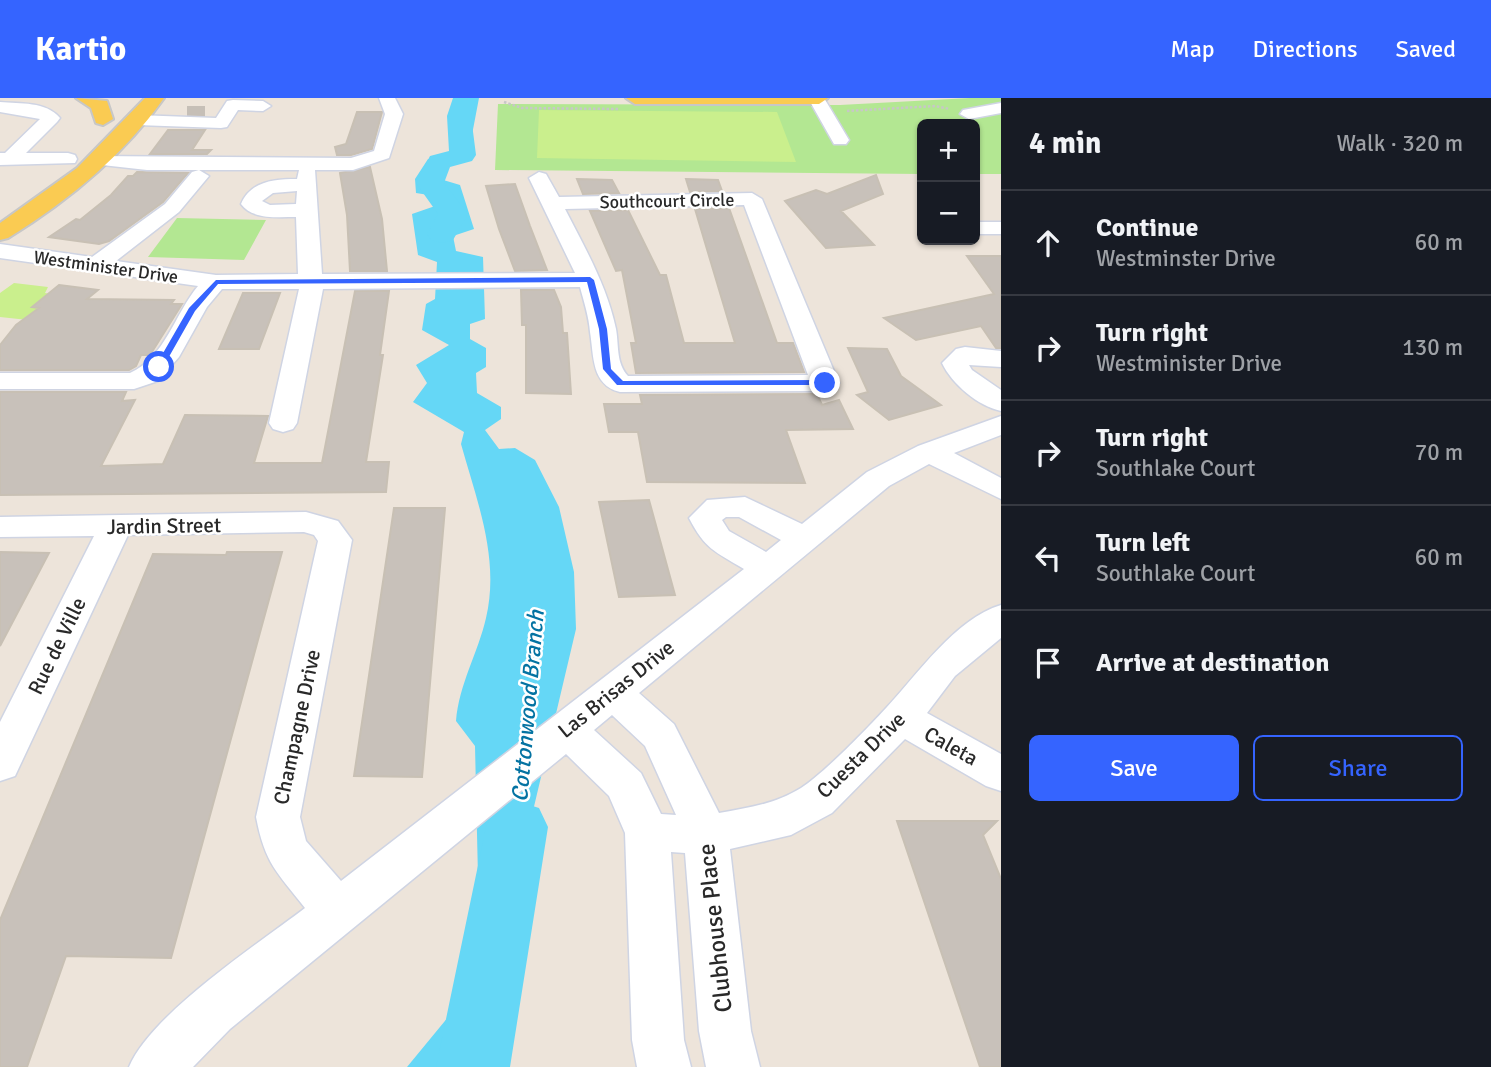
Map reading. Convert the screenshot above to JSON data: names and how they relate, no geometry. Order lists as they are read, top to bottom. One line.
{"streets":{"street":["Southcourt Circle","Westminister Drive","Jardin Street","Rue de Ville","Las Brisas Drive","Champagne Drive","Caleta","Cuesta Drive","Clubhouse Place"]},"crossings":[["Southcourt Circle","Westminister Drive"],["Jardin Street","Rue de Ville"],["Jardin Street","Champagne Drive"],["Las Brisas Drive","Champagne Drive"],["Las Brisas Drive","Clubhouse Place"],["Caleta","Cuesta Drive"],["Cuesta Drive","Clubhouse Place"]],"water":["Cottonwood Branch"],"page":{"header":"Kartio","nav":["Map","Directions","Saved"],"heading":["4 min","Walk · 320 m"],"map_buttons":["+","−"],"list":[["Continue","Westminster Drive","60 m"],["Turn right","Westminister Drive","130 m"],["Turn right","Southlake Court","70 m"],["Turn left","Southlake Court","60 m"],"Arrive at destination"],"buttons":["Save","Share"]}}
